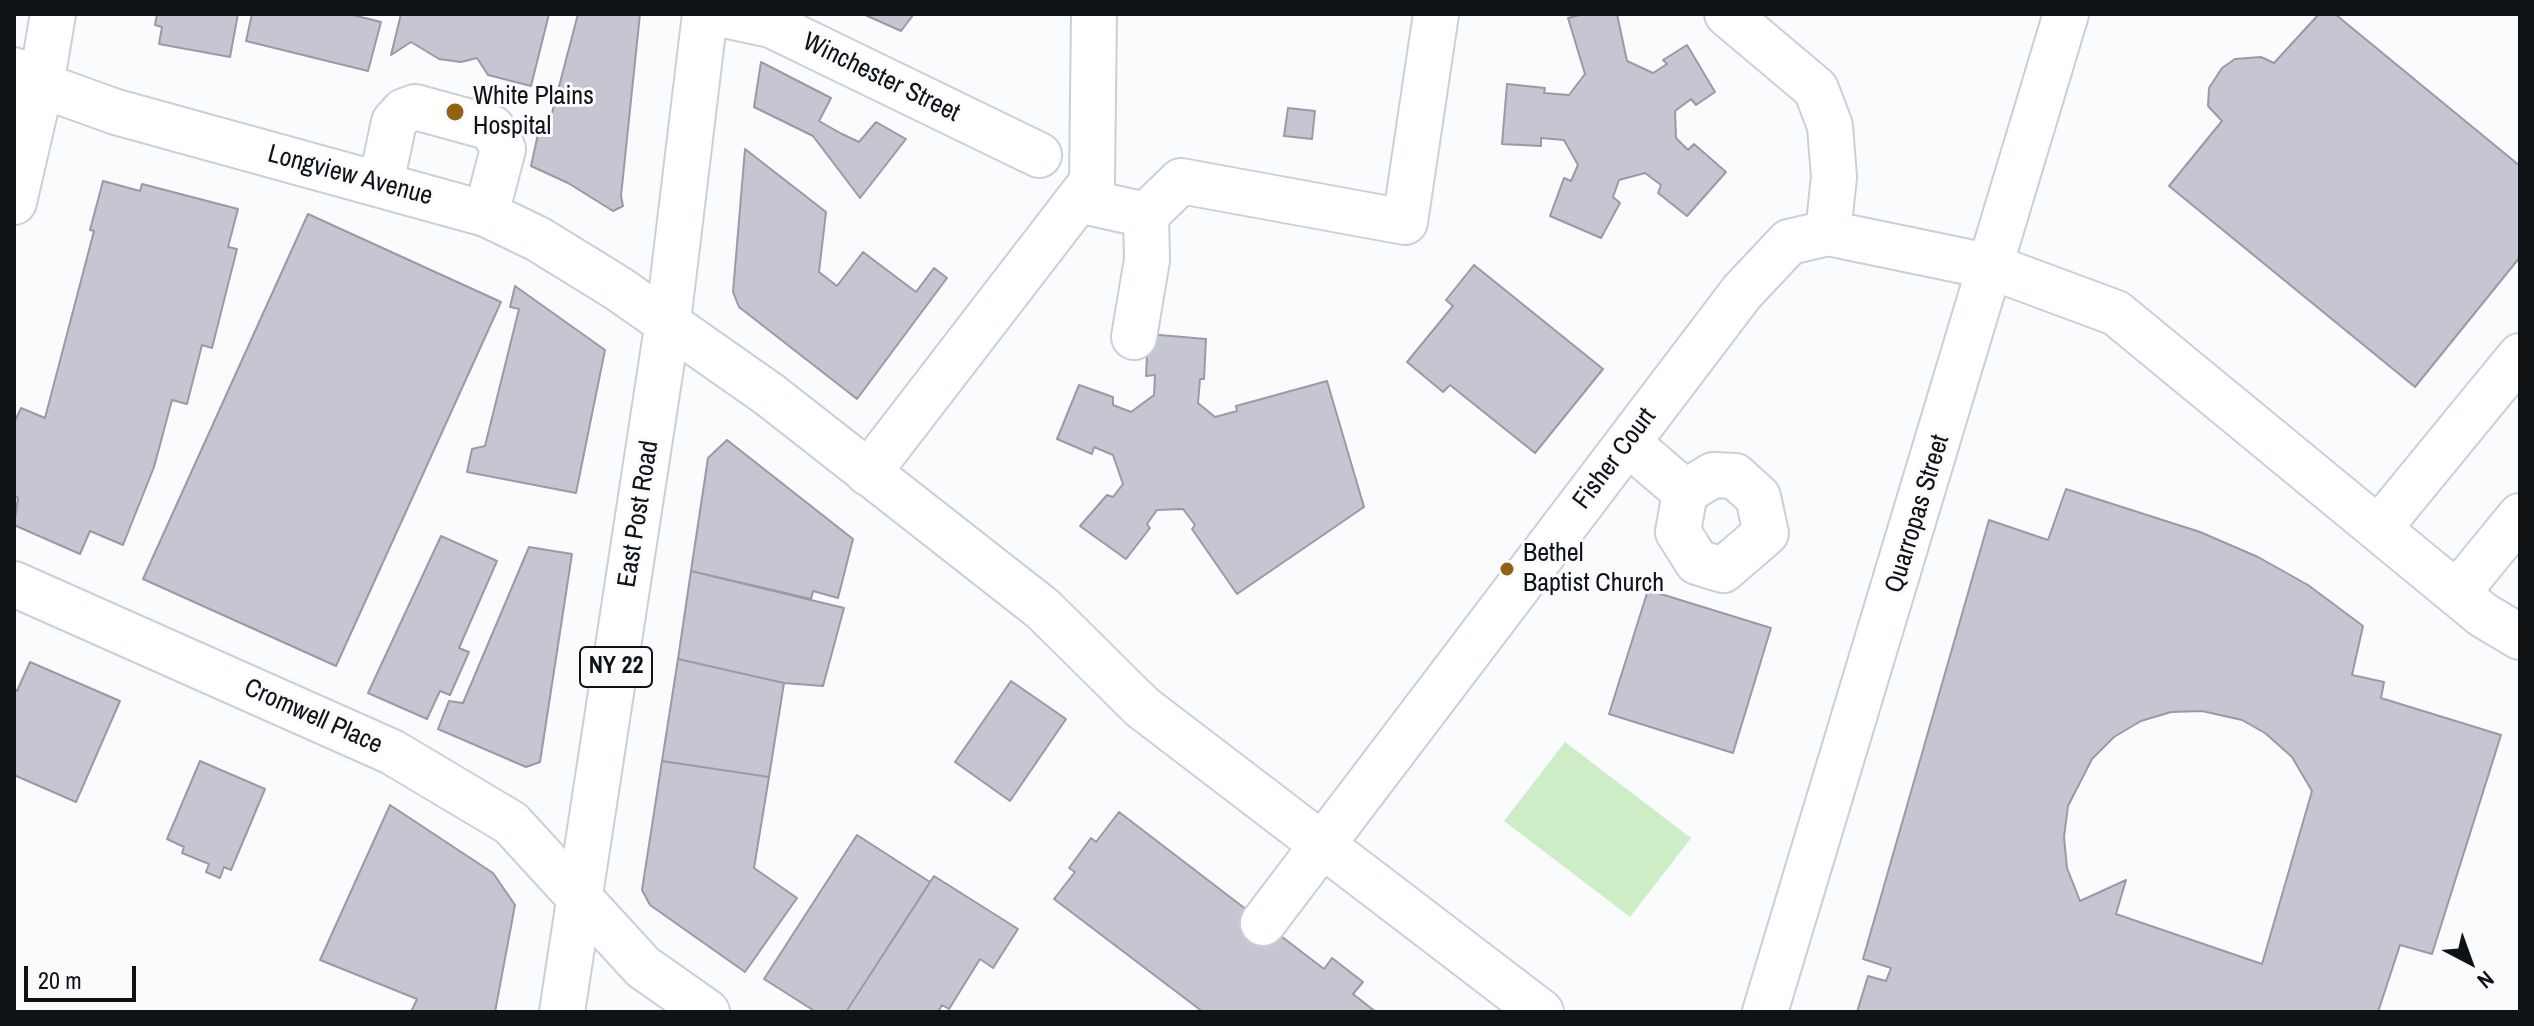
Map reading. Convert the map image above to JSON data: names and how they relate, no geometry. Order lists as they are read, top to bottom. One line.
{"streets":{"street":["Winchester Street","Longview Avenue","Fisher Court","East Post Road","Quarropas Street","NY 22","Cromwell Place"]},"crossings":[["Longview Avenue","Fisher Court"],["Longview Avenue","East Post Road"],["Fisher Court","Quarropas Street"],["East Post Road","Cromwell Place"]],"places":["White Plains Hospital","Bethel Baptist Church"],"scale_bar":"20 m","north":"bottom right"}
